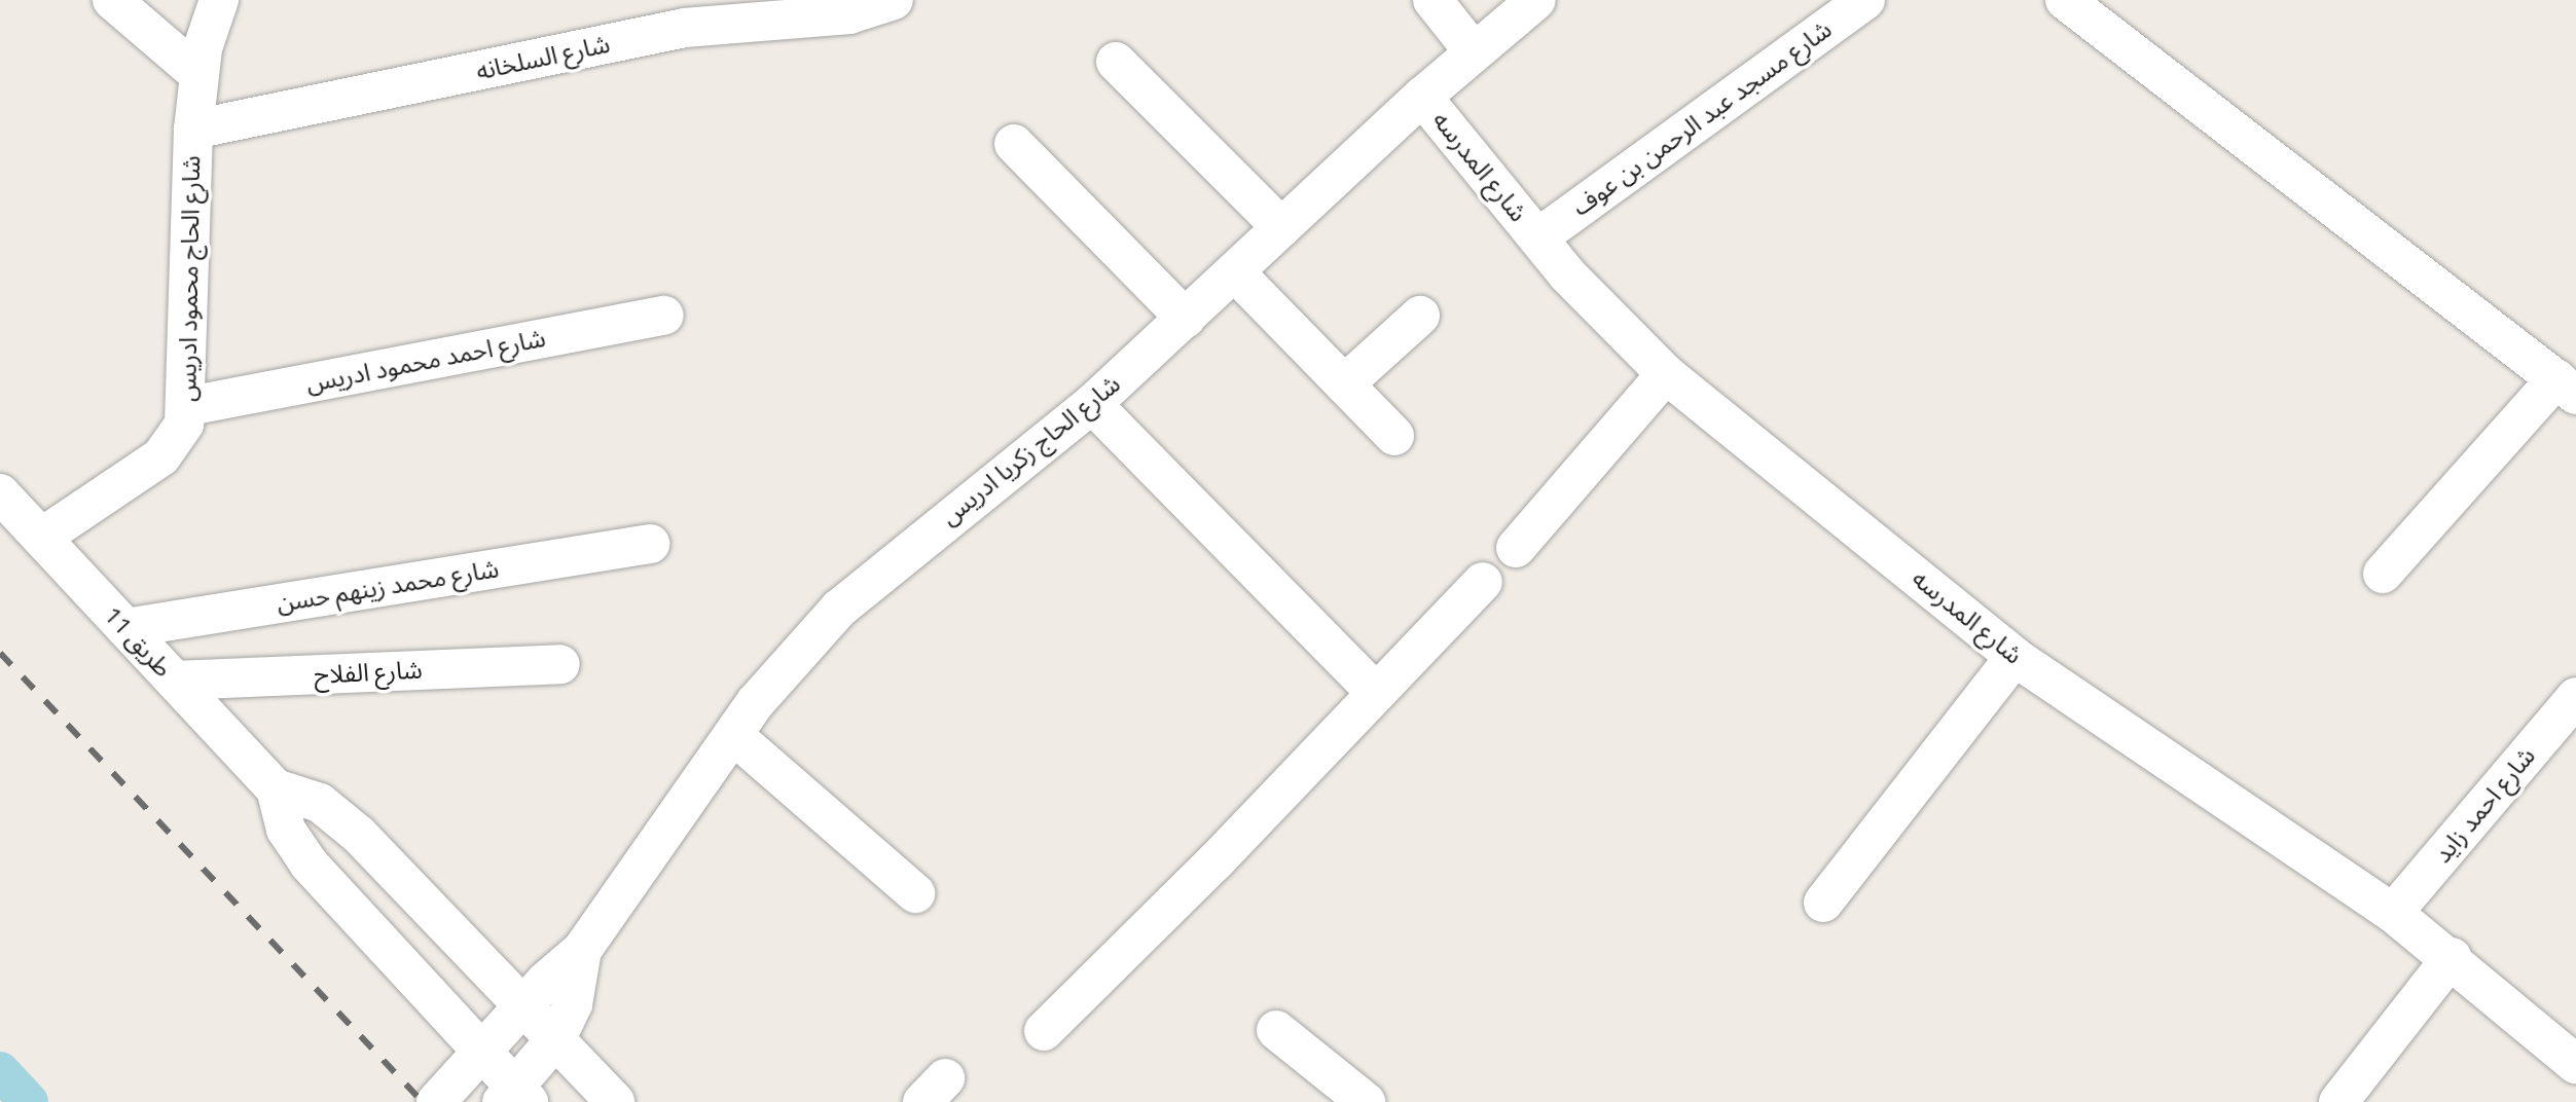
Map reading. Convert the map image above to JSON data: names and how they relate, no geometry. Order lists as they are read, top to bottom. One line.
{"streets":{"street":["شارع السلخانه","شارع مسجد عبد الرحمن بن عوف","شارع المدرسه","شارع الحاج محمود ادريس","شارع احمد محمود ادريس","شارع الحاج زكريا ادريس","شارع محمد زينهم حسن","طريق 11","شارع الفلاح","شارع احمد زايد"]},"crossings":[["شارع السلخانه","شارع الحاج محمود ادريس"],["شارع مسجد عبد الرحمن بن عوف","شارع المدرسه"],["شارع المدرسه","شارع الحاج زكريا ادريس"],["شارع المدرسه","شارع احمد زايد"],["شارع الحاج محمود ادريس","شارع احمد محمود ادريس"],["شارع الحاج محمود ادريس","طريق 11"],["شارع الحاج زكريا ادريس","طريق 11"],["شارع محمد زينهم حسن","طريق 11"],["طريق 11","شارع الفلاح"]]}
